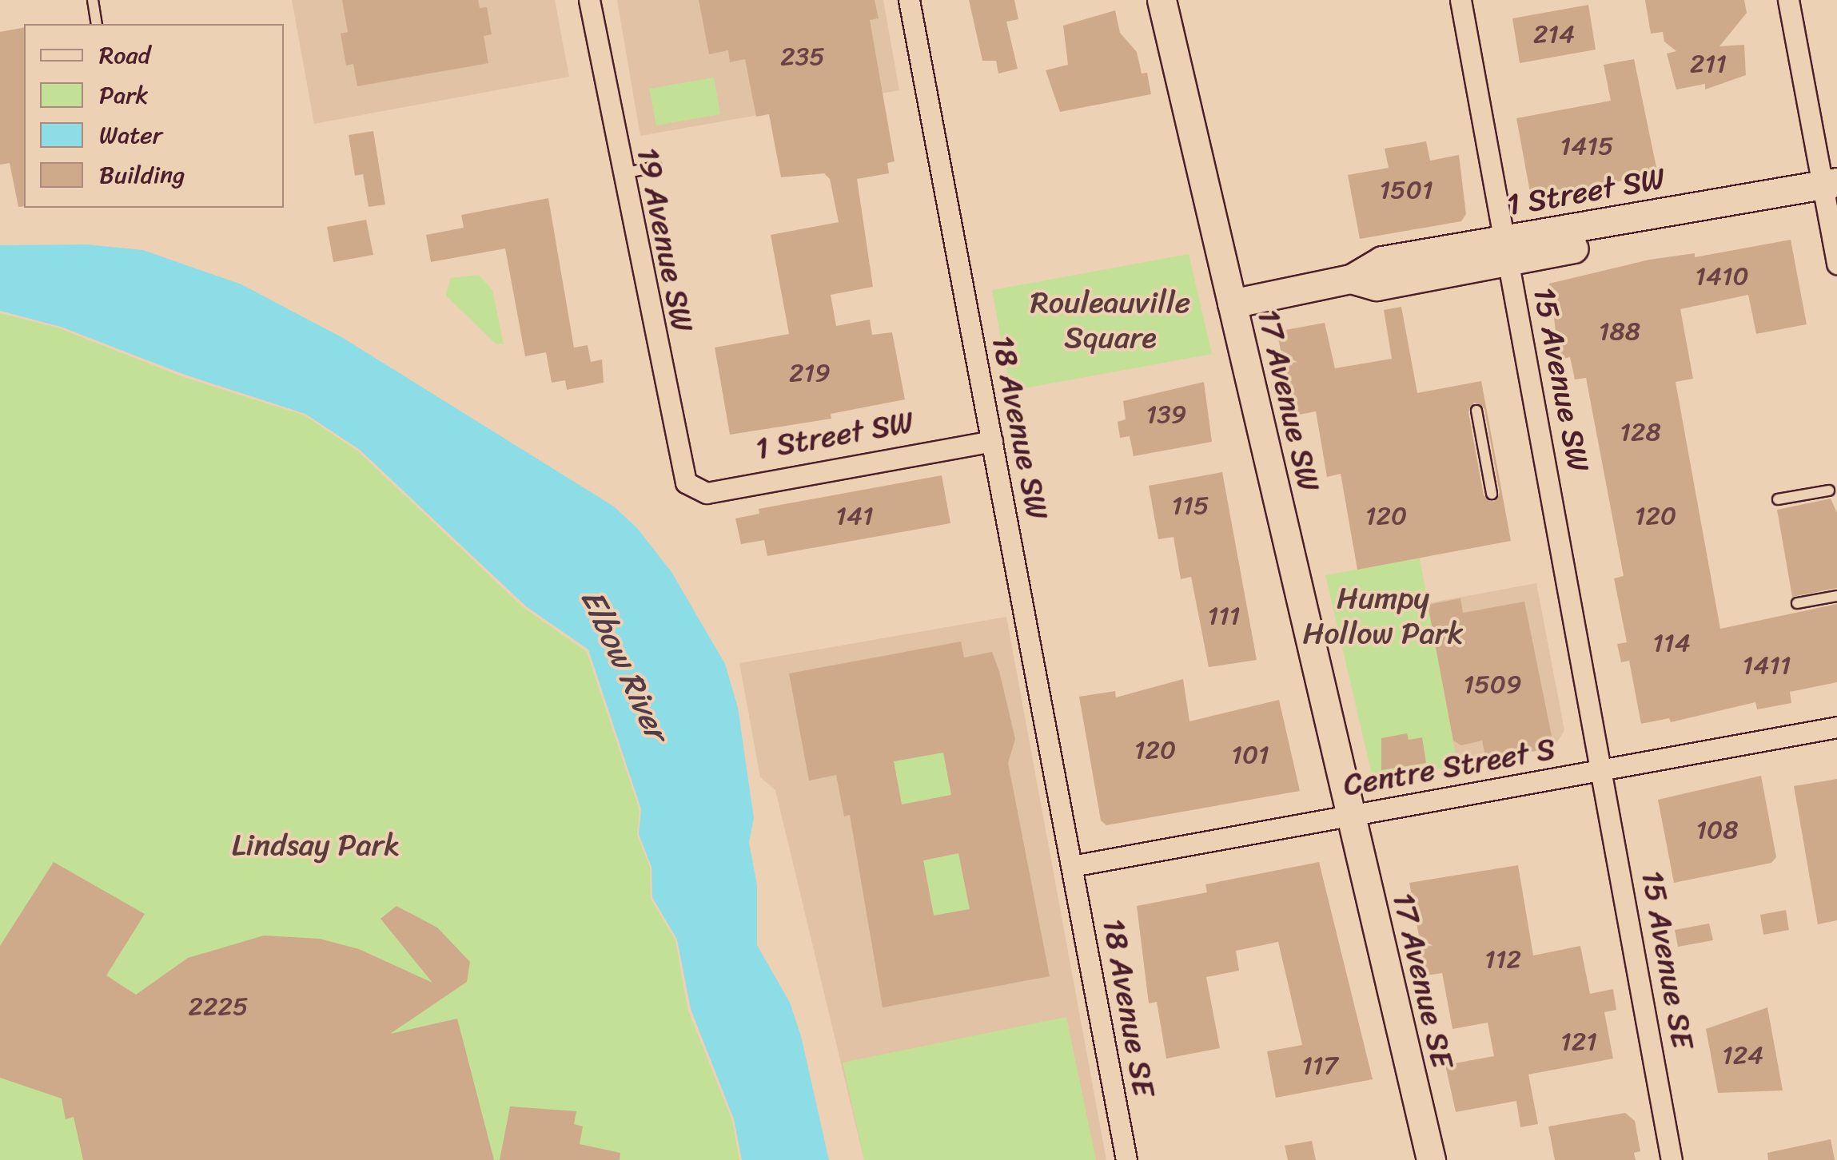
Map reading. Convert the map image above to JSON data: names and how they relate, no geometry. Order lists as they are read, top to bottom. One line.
{"streets":{"main road":["1 Street SW","17 Avenue SW","17 Avenue SE"],"street":["19 Avenue SW","15 Avenue SW","18 Avenue SW","Centre Street S","15 Avenue SE","18 Avenue SE"]},"crossings":[["1 Street SW","19 Avenue SW"],["1 Street SW","15 Avenue SW"],["1 Street SW","17 Avenue SW"],["1 Street SW","18 Avenue SW"],["15 Avenue SW","Centre Street S"],["15 Avenue SW","15 Avenue SE"],["17 Avenue SW","Centre Street S"],["17 Avenue SW","17 Avenue SE"],["18 Avenue SW","Centre Street S"],["18 Avenue SW","18 Avenue SE"],["Centre Street S","15 Avenue SE"],["Centre Street S","17 Avenue SE"],["Centre Street S","18 Avenue SE"]],"water":["Elbow River"],"parks":["Rouleauville Square","Humpy Hollow Park","Lindsay Park"],"house_numbers":["214","235","211","1415","1501","1410","188","219","139","128","115","141","120","120","111","114","1411","1509","120","101","108","112","2225","121","124","117"],"legend":["Road","Park","Water","Building"]}
